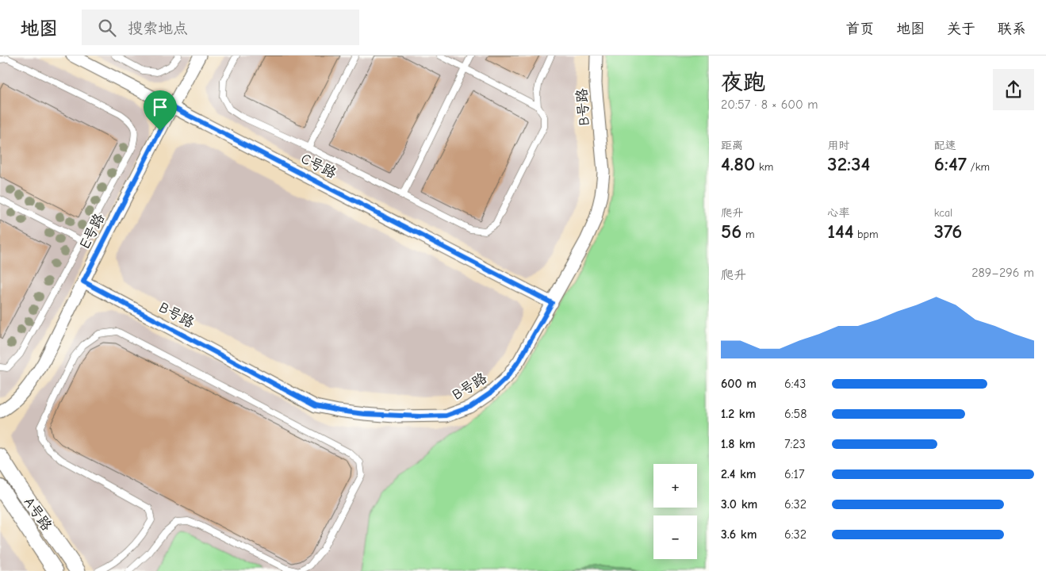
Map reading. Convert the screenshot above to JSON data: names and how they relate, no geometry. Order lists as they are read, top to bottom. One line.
{"streets":{"street":["B号路","C号路","E号路","A号路"]},"crossings":[["B号路","C号路"],["B号路","E号路"],["C号路","E号路"]],"page":{"header":"地图","search":"搜索地点","nav":["首页","地图","关于","联系"],"heading":["夜跑","20:57 · 8 × 600 m"],"stats":[["距离","4.80 km"],["用时","32:34"],["配速","6:47 /km"],["爬升","56 m"],["心率","144 bpm"],["kcal","376"]],"chart":["爬升","289–296 m"],"list":[{"name":"600 m","note":"6:43"},{"name":"1.2 km","note":"6:58"},{"name":"1.8 km","note":"7:23"},{"name":"2.4 km","note":"6:17"},{"name":"3.0 km","note":"6:32"},{"name":"3.6 km","note":"6:32"}],"map_buttons":["+","−"]}}
